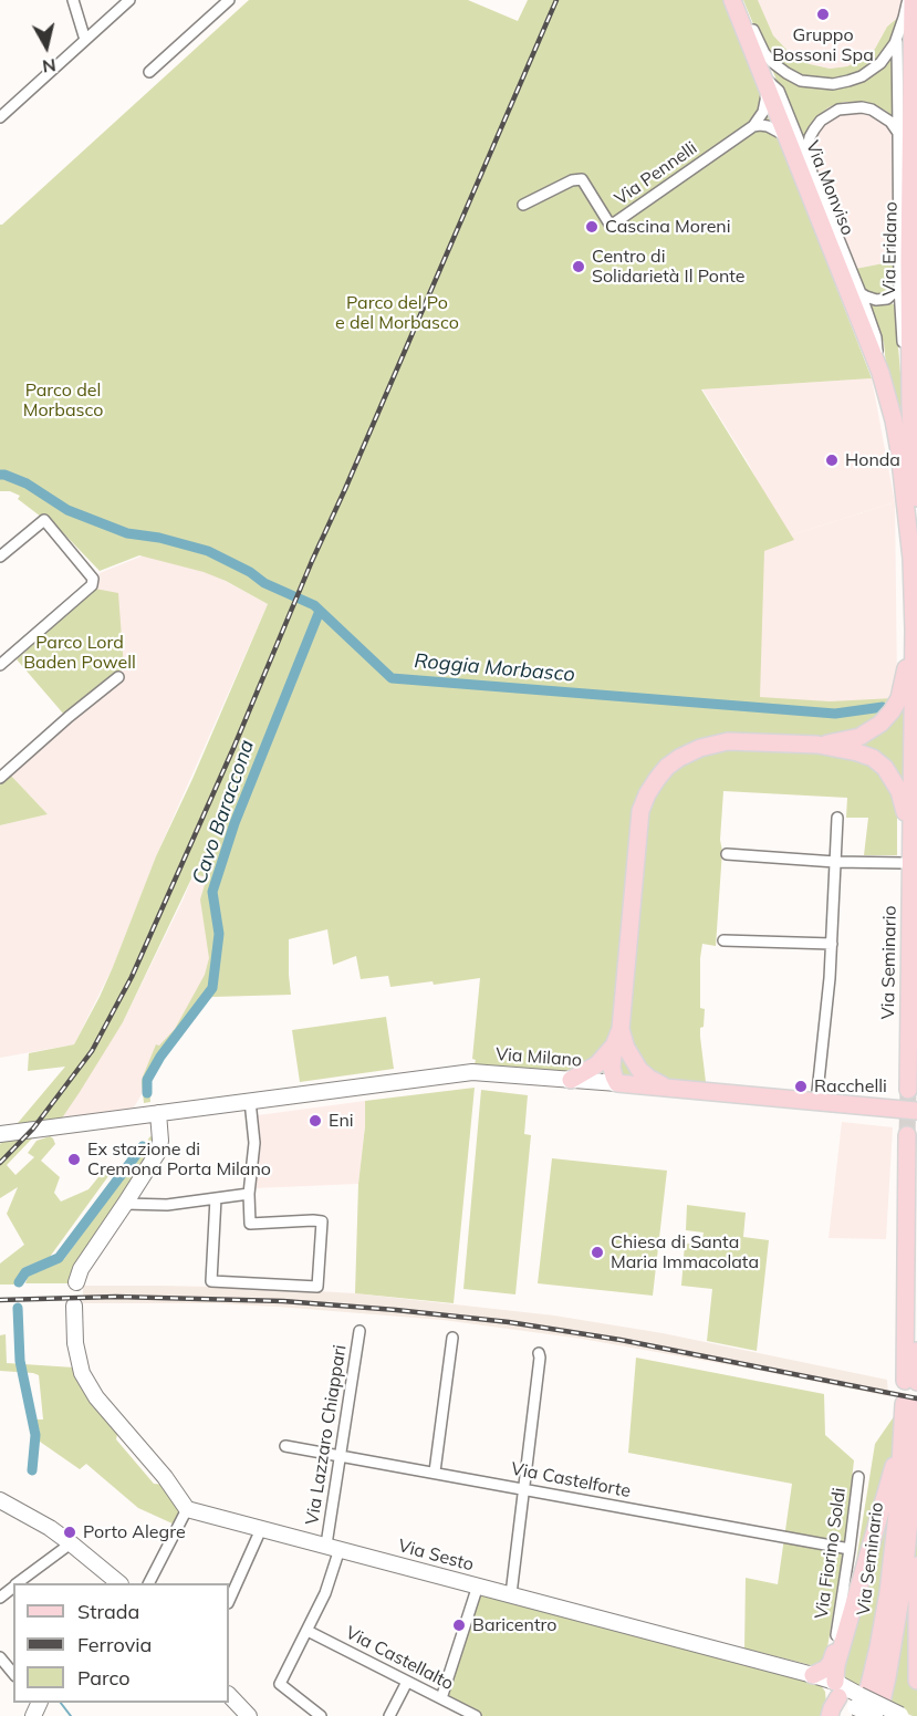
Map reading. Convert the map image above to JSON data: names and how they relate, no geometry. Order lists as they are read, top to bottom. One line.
{"streets":{"main road":["Via Monviso","Via Eridano","Via Seminario","Via Milano"],"street":["Via Pennelli","Via Lazzaro Chiappari","Via Castelforte","Via Fiorino Soldi","Via Sesto","Via Castellalto"]},"crossings":[["Via Seminario","Via Sesto"],["Via Lazzaro Chiappari","Via Castelforte"],["Via Lazzaro Chiappari","Via Sesto"],["Via Lazzaro Chiappari","Via Castellalto"],["Via Castelforte","Via Fiorino Soldi"]],"water":["Roggia Morbasco","Cavo Baraccona"],"parks":["Parco del Po e del Morbasco","Parco del Morbasco","Parco Lord Baden Powell"],"places":["Gruppo Bossoni Spa","Cascina Moreni","Centro di Solidarietà Il Ponte","Honda","Racchelli","Eni","Ex stazione di Cremona Porta Milano","Chiesa di Santa Maria Immacolata","Porto Alegre","Baricentro"],"legend":["Strada","Ferrovia","Parco"],"north":"bottom"}
